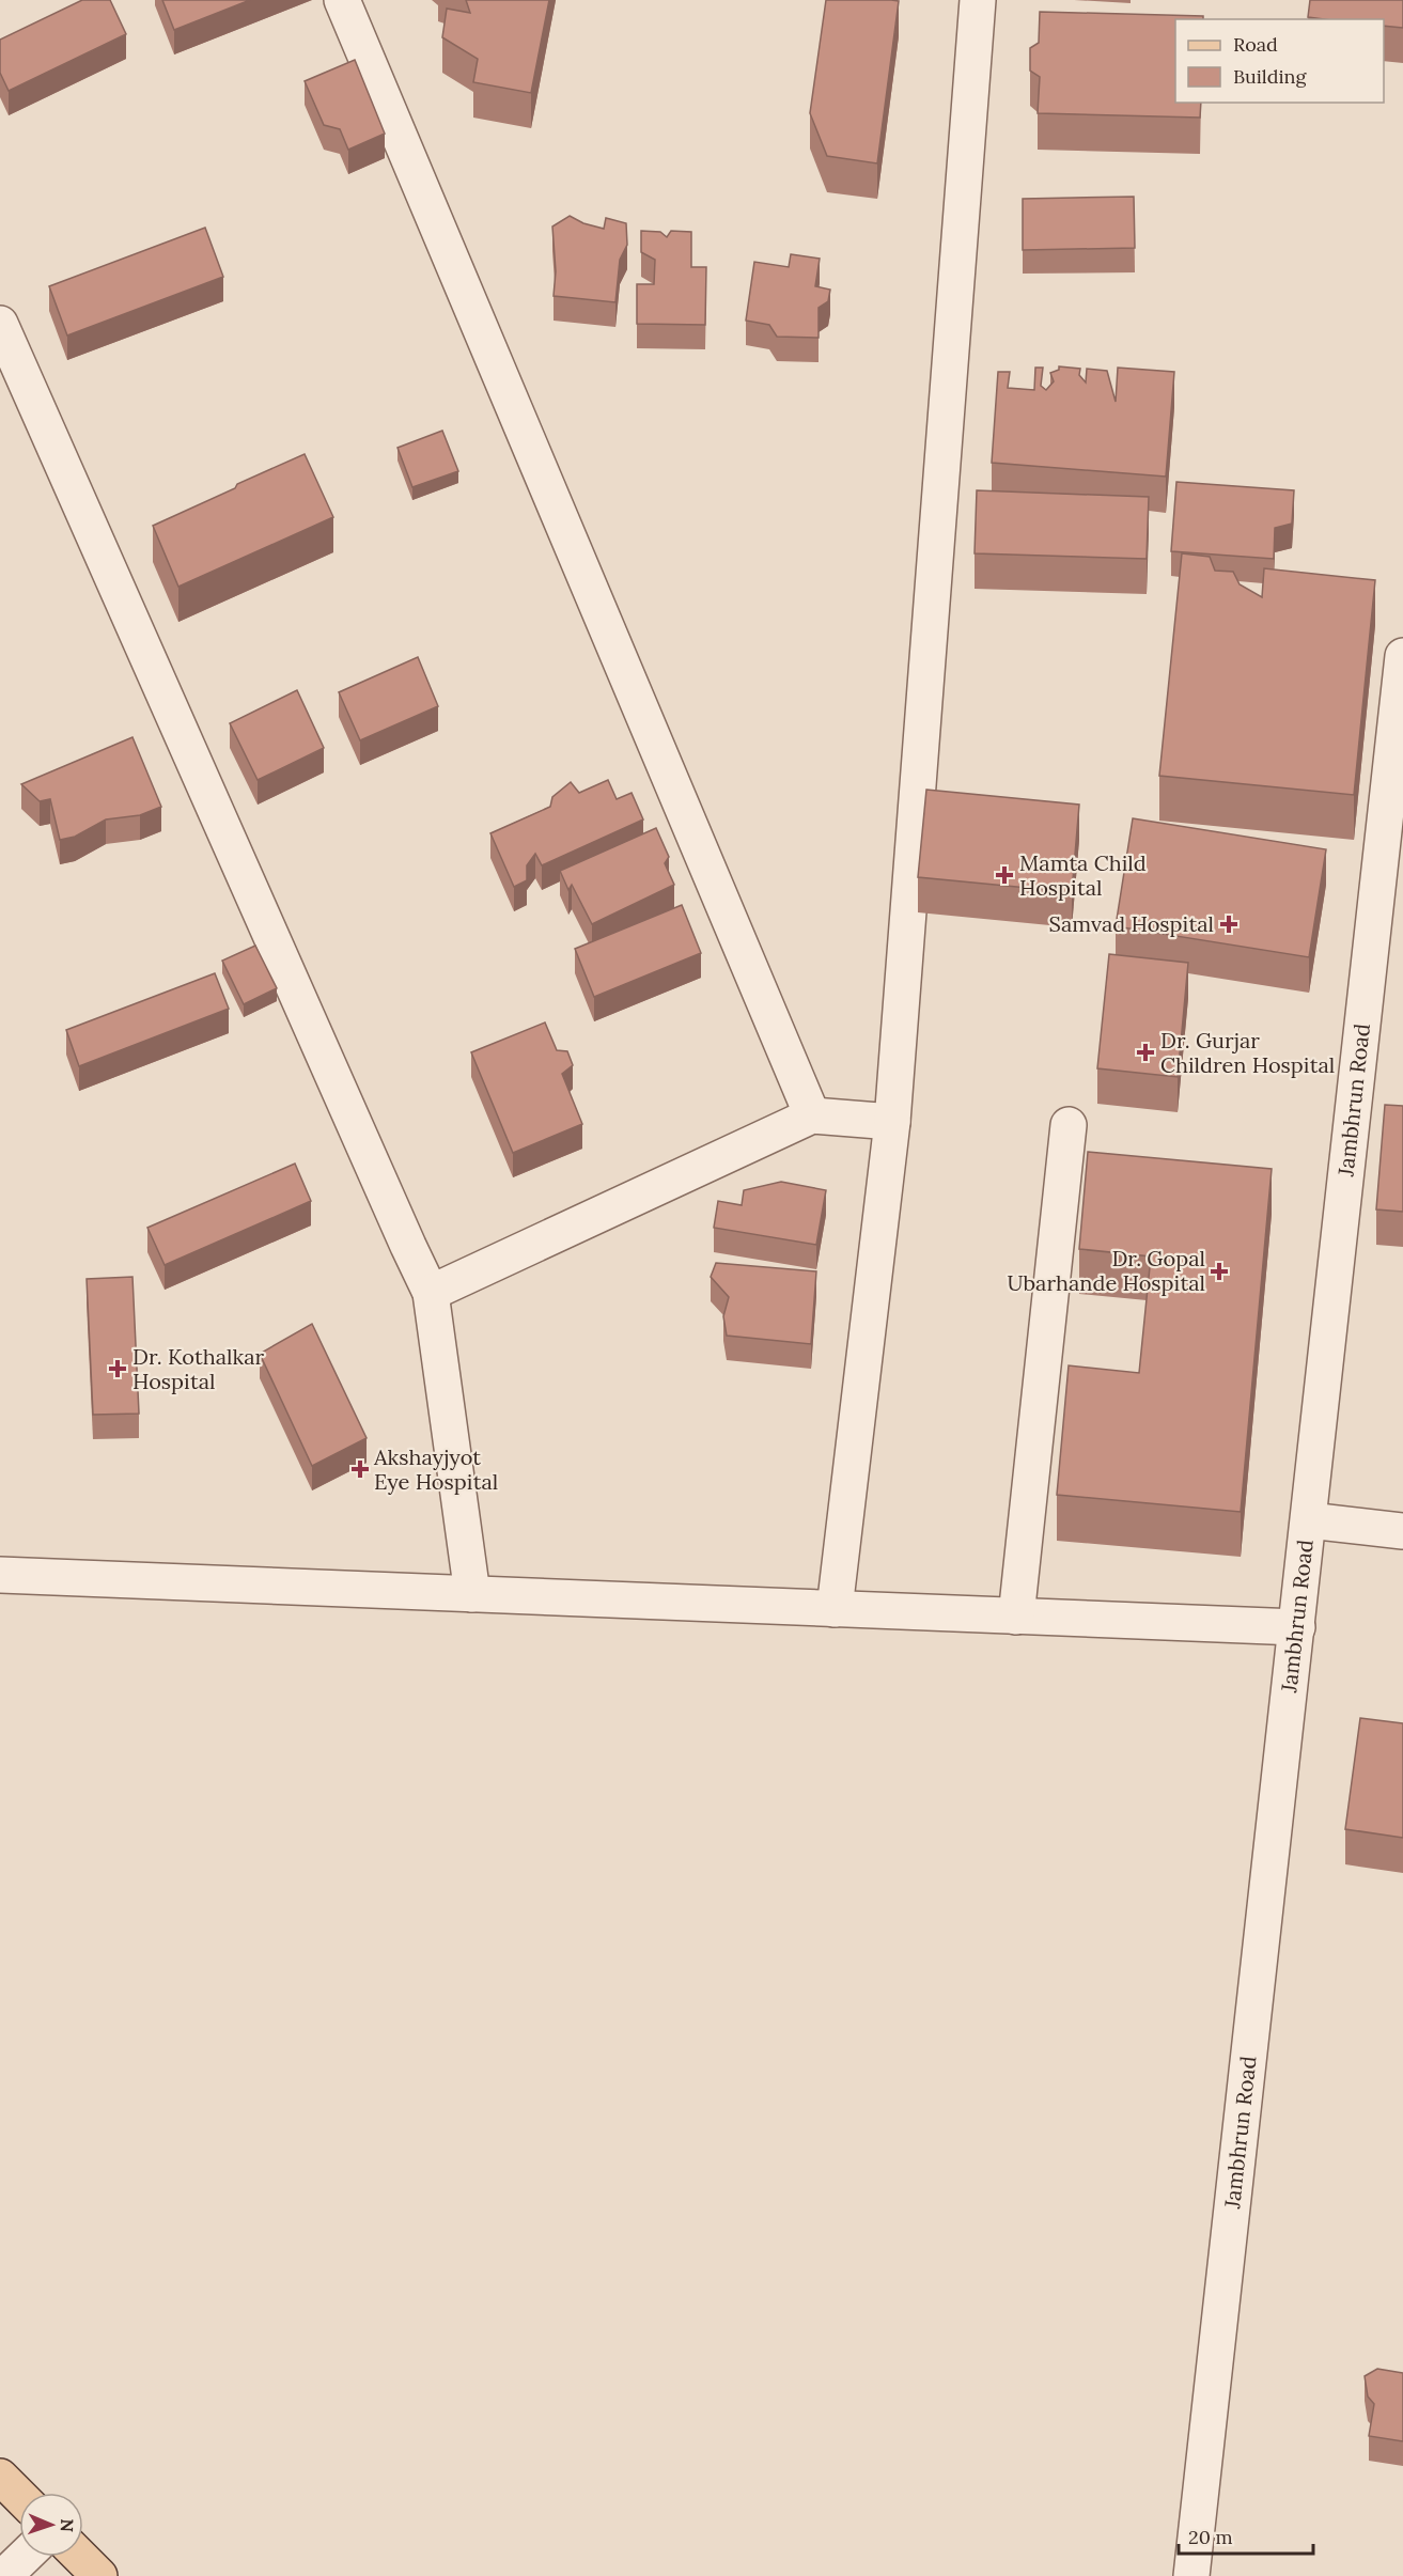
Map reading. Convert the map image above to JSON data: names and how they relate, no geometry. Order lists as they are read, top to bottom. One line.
{"streets":{"street":["Jambhrun Road"]},"places":{"health":["Mamta Child Hospital","Samvad Hospital","Dr. Gurjar Children Hospital","Dr. Gopal Ubarhande Hospital","Dr. Kothalkar Hospital","Akshayjyot Eye Hospital"]},"legend":["Road","Building"],"scale_bar":"20 m","north":"right"}
